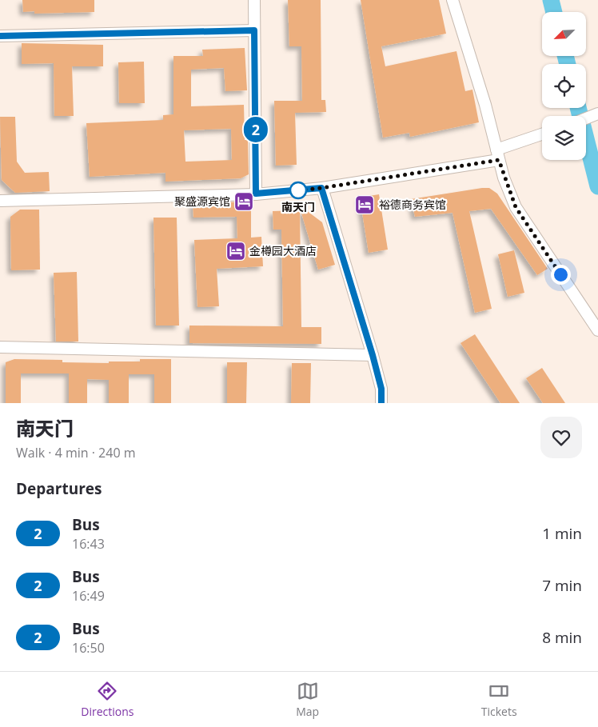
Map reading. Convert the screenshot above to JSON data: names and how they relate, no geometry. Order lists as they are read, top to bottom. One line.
{"places":{"other":["南天门"],"hotel":["聚盛源宾馆","裕德商务宾馆","金樽园大酒店"]},"lines":["bus line 2"],"north":"bottom left","page":{"on_map":"2","heading":[["南天门","Walk · 4 min · 240 m"],"Departures"],"list":[{"mark":"2","name":"Bus","note":"16:43","value":"1 min"},{"mark":"2","name":"Bus","note":"16:49","value":"7 min"},{"mark":"2","name":"Bus","note":"16:50","value":"8 min"}],"tabs":["Directions","Map","Tickets"]}}
